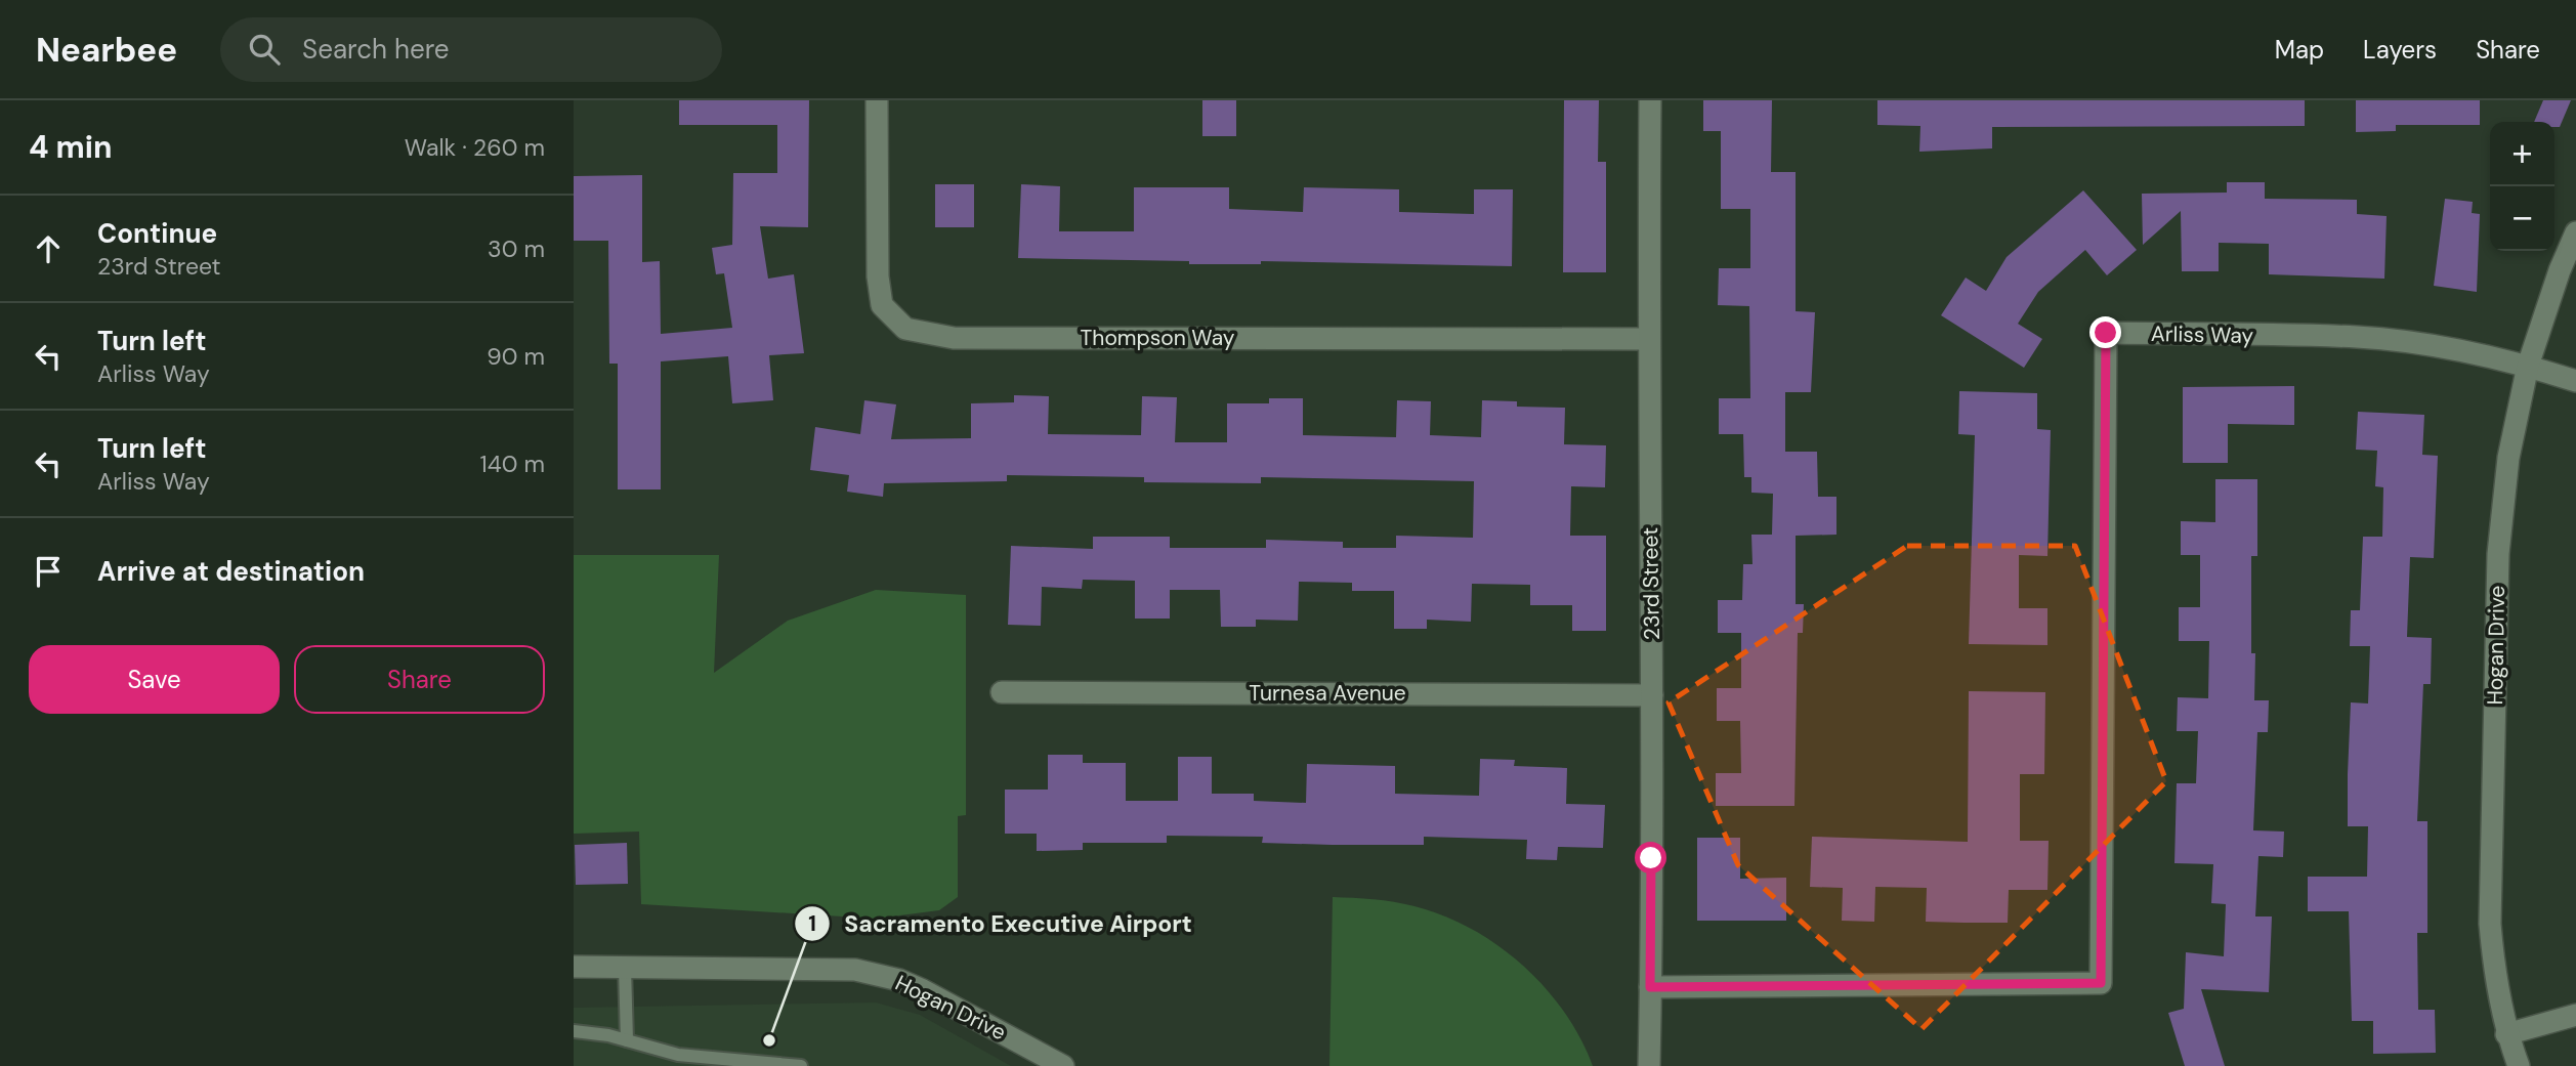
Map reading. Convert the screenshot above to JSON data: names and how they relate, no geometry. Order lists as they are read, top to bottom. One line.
{"streets":{"street":["Arliss Way","Thompson Way","23rd Street","Hogan Drive","Turnesa Avenue"]},"crossings":[["Arliss Way","23rd Street"],["Arliss Way","Hogan Drive"],["Thompson Way","23rd Street"],["23rd Street","Turnesa Avenue"]],"places":["Sacramento Executive Airport"],"page":{"header":"Nearbee","search":"Search here","nav":["Map","Layers","Share"],"heading":["4 min","Walk · 260 m"],"map_buttons":["+","−"],"list":[["Continue","23rd Street","30 m"],["Turn left","Arliss Way","90 m"],["Turn left","Arliss Way","140 m"],"Arrive at destination"],"buttons":["Save","Share"]}}
